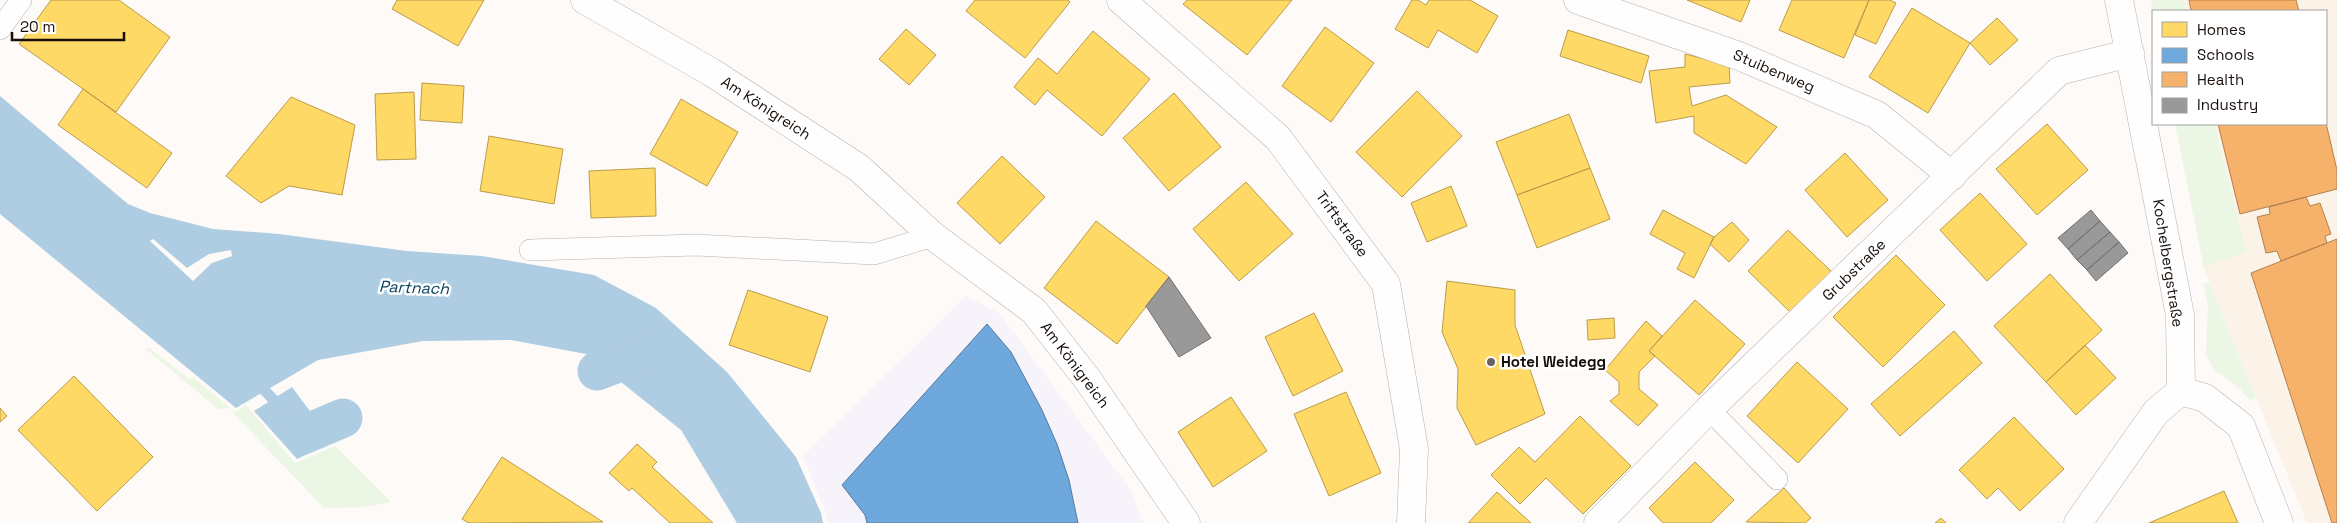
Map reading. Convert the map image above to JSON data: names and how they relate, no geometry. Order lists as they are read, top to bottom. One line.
{"streets":{"street":["Stuibenweg","Am Königreich","Triftstraße","Kochelbergstraße","Grubstraße"]},"crossings":[["Stuibenweg","Grubstraße"],["Kochelbergstraße","Grubstraße"]],"water":["Partnach"],"places":["Hotel Weidegg"],"legend":["Homes","Schools","Health","Industry"],"scale_bar":"20 m"}
